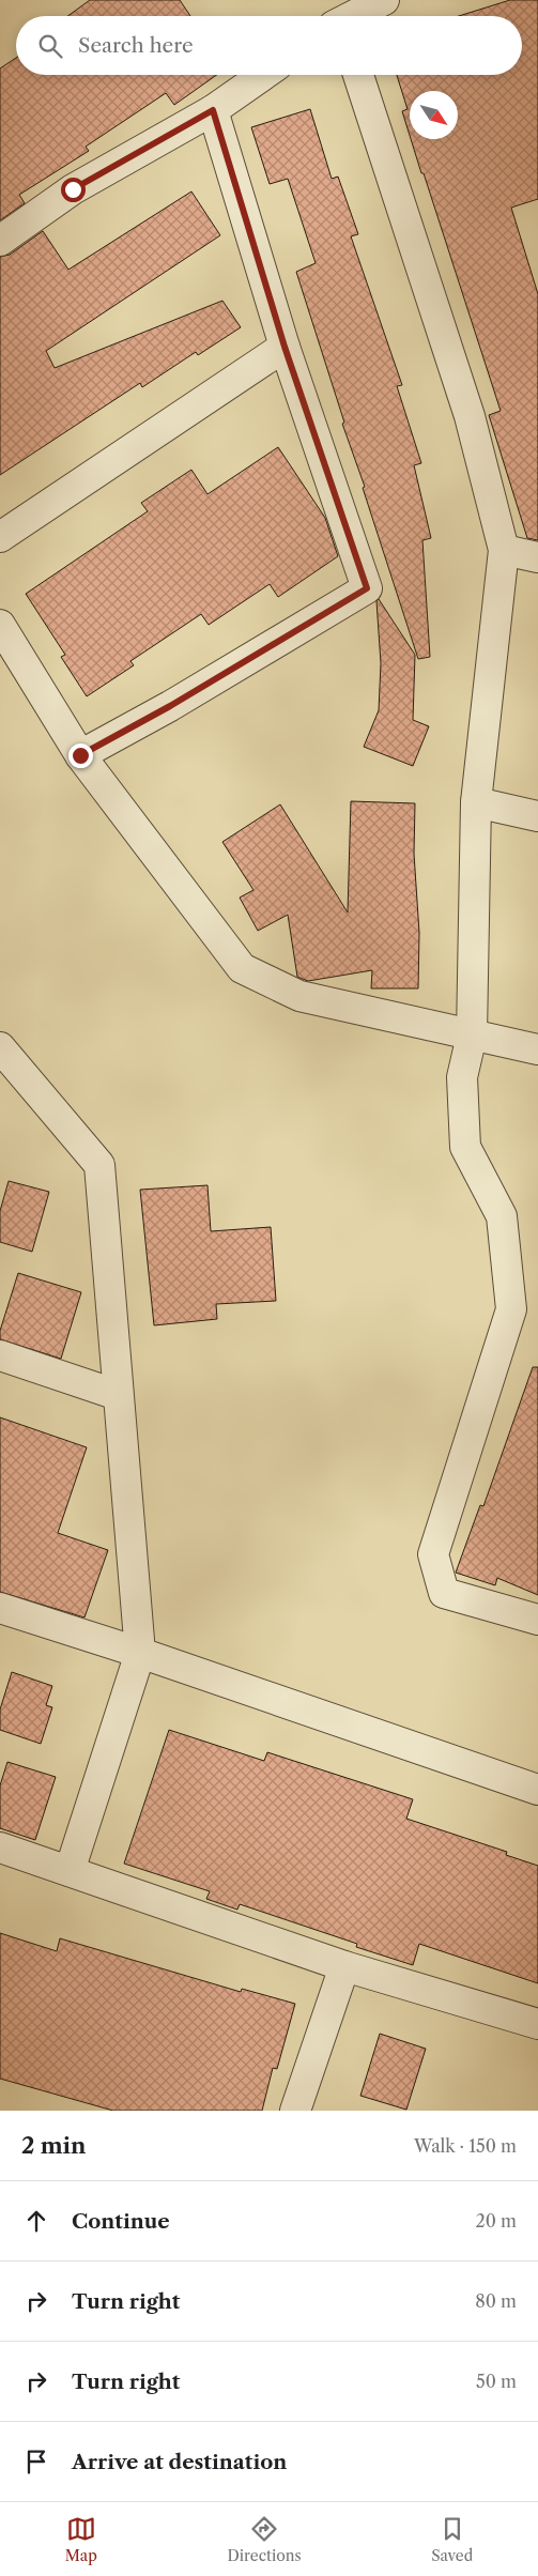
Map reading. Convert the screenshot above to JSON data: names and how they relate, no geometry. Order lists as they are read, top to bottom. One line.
{"north":"bottom right","page":{"search":"Search here","heading":["2 min","Walk · 150 m"],"list":[["Continue","20 m"],["Turn right","80 m"],["Turn right","50 m"],"Arrive at destination"],"nav":["Map","Directions","Saved"]}}
